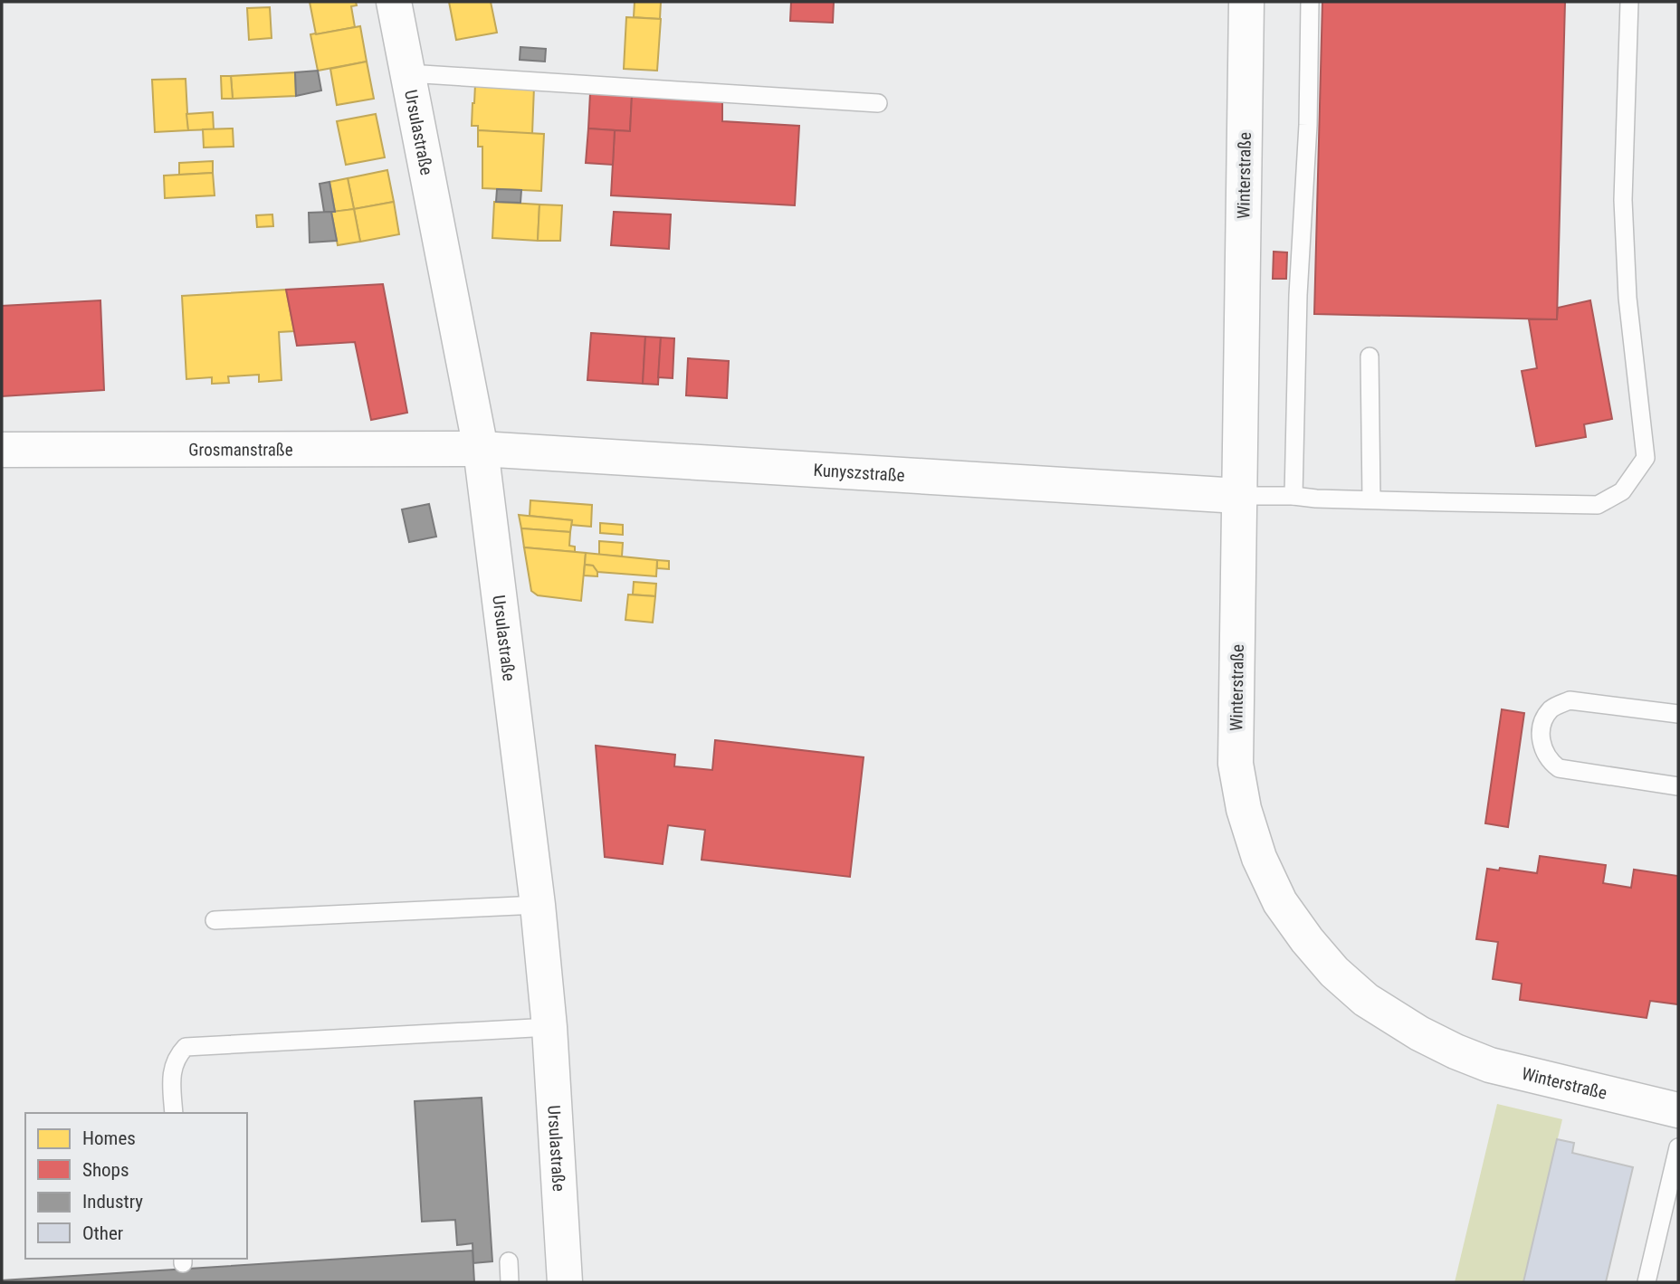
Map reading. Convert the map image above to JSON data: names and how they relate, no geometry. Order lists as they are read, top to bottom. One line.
{"streets":{"street":["Ursulastraße","Winterstraße","Grosmanstraße","Kunyszstraße"]},"crossings":[["Ursulastraße","Grosmanstraße"],["Ursulastraße","Kunyszstraße"],["Winterstraße","Kunyszstraße"],["Grosmanstraße","Kunyszstraße"]],"legend":["Homes","Shops","Industry","Other"]}
